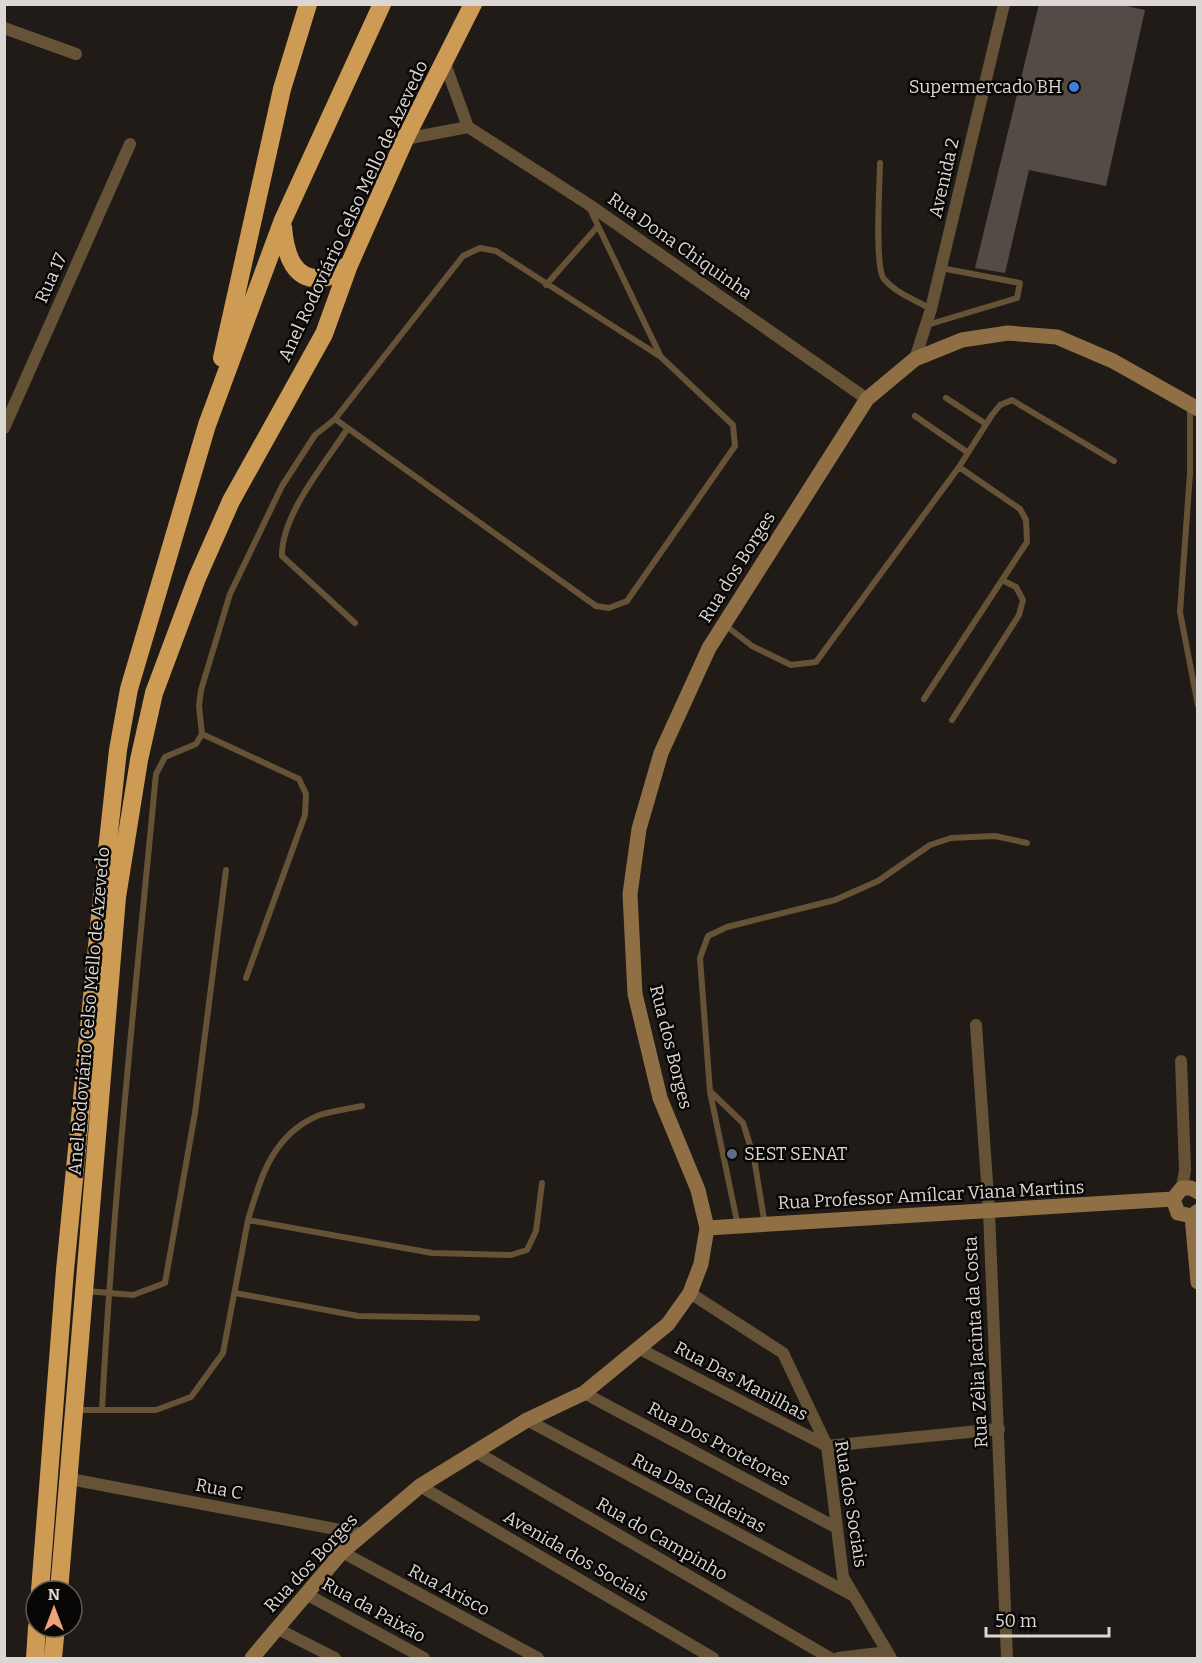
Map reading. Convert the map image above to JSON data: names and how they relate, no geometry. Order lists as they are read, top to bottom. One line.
{"streets":{"highway":["Anel Rodoviário Celso Mello de Azevedo"],"street":["Avenida 2","Rua Dona Chiquinha","Rua 17","Rua dos Borges","Rua Professor Amílcar Viana Martins","Rua Zélia Jacinta da Costa","Rua Das Manilhas","Rua Dos Protetores","Rua C","Rua Das Caldeiras","Rua dos Sociais","Rua do Campinho","Avenida dos Sociais","Rua Arisco","Rua da Paixão"]},"crossings":[["Avenida 2","Rua dos Borges"],["Anel Rodoviário Celso Mello de Azevedo","Rua C"],["Rua Dona Chiquinha","Rua dos Borges"],["Rua dos Borges","Rua Professor Amílcar Viana Martins"],["Rua dos Borges","Rua Das Manilhas"],["Rua dos Borges","Rua Dos Protetores"],["Rua dos Borges","Rua C"],["Rua dos Borges","Rua Das Caldeiras"],["Rua dos Borges","Rua dos Sociais"],["Rua dos Borges","Rua do Campinho"],["Rua dos Borges","Avenida dos Sociais"],["Rua dos Borges","Rua Arisco"],["Rua dos Borges","Rua da Paixão"],["Rua Professor Amílcar Viana Martins","Rua Zélia Jacinta da Costa"],["Rua Das Manilhas","Rua dos Sociais"],["Rua Dos Protetores","Rua dos Sociais"],["Rua Das Caldeiras","Rua dos Sociais"]],"places":["Supermercado BH","SEST SENAT"],"scale_bar":"50 m","north":"top"}
